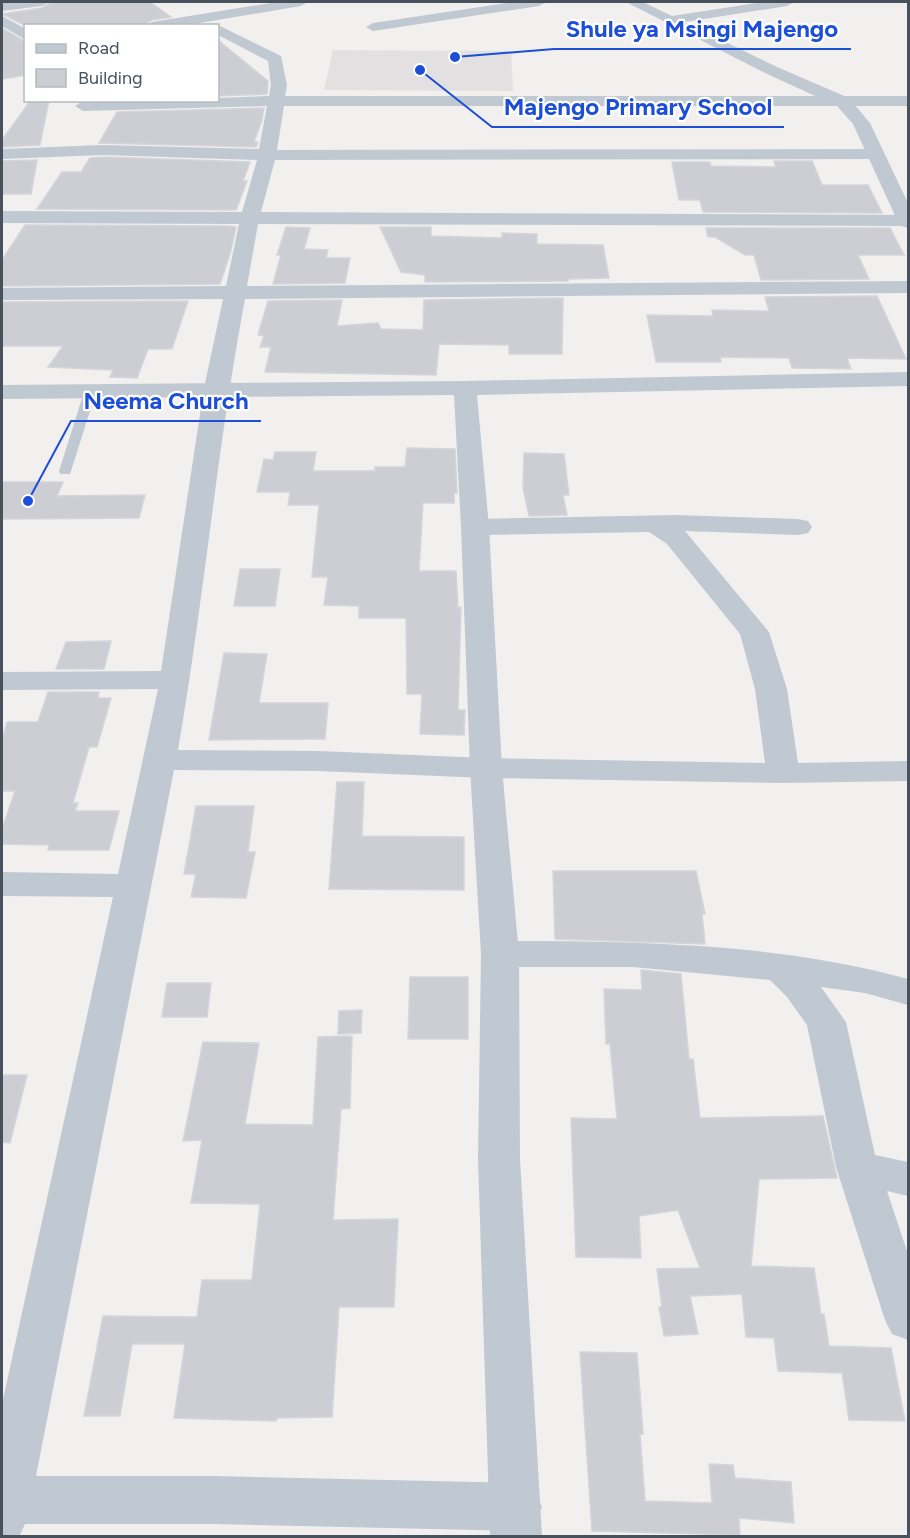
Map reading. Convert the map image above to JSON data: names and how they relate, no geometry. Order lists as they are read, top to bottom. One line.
{"places":["Shule ya Msingi Majengo","Majengo Primary School","Neema Church"],"legend":["Road","Building"]}
